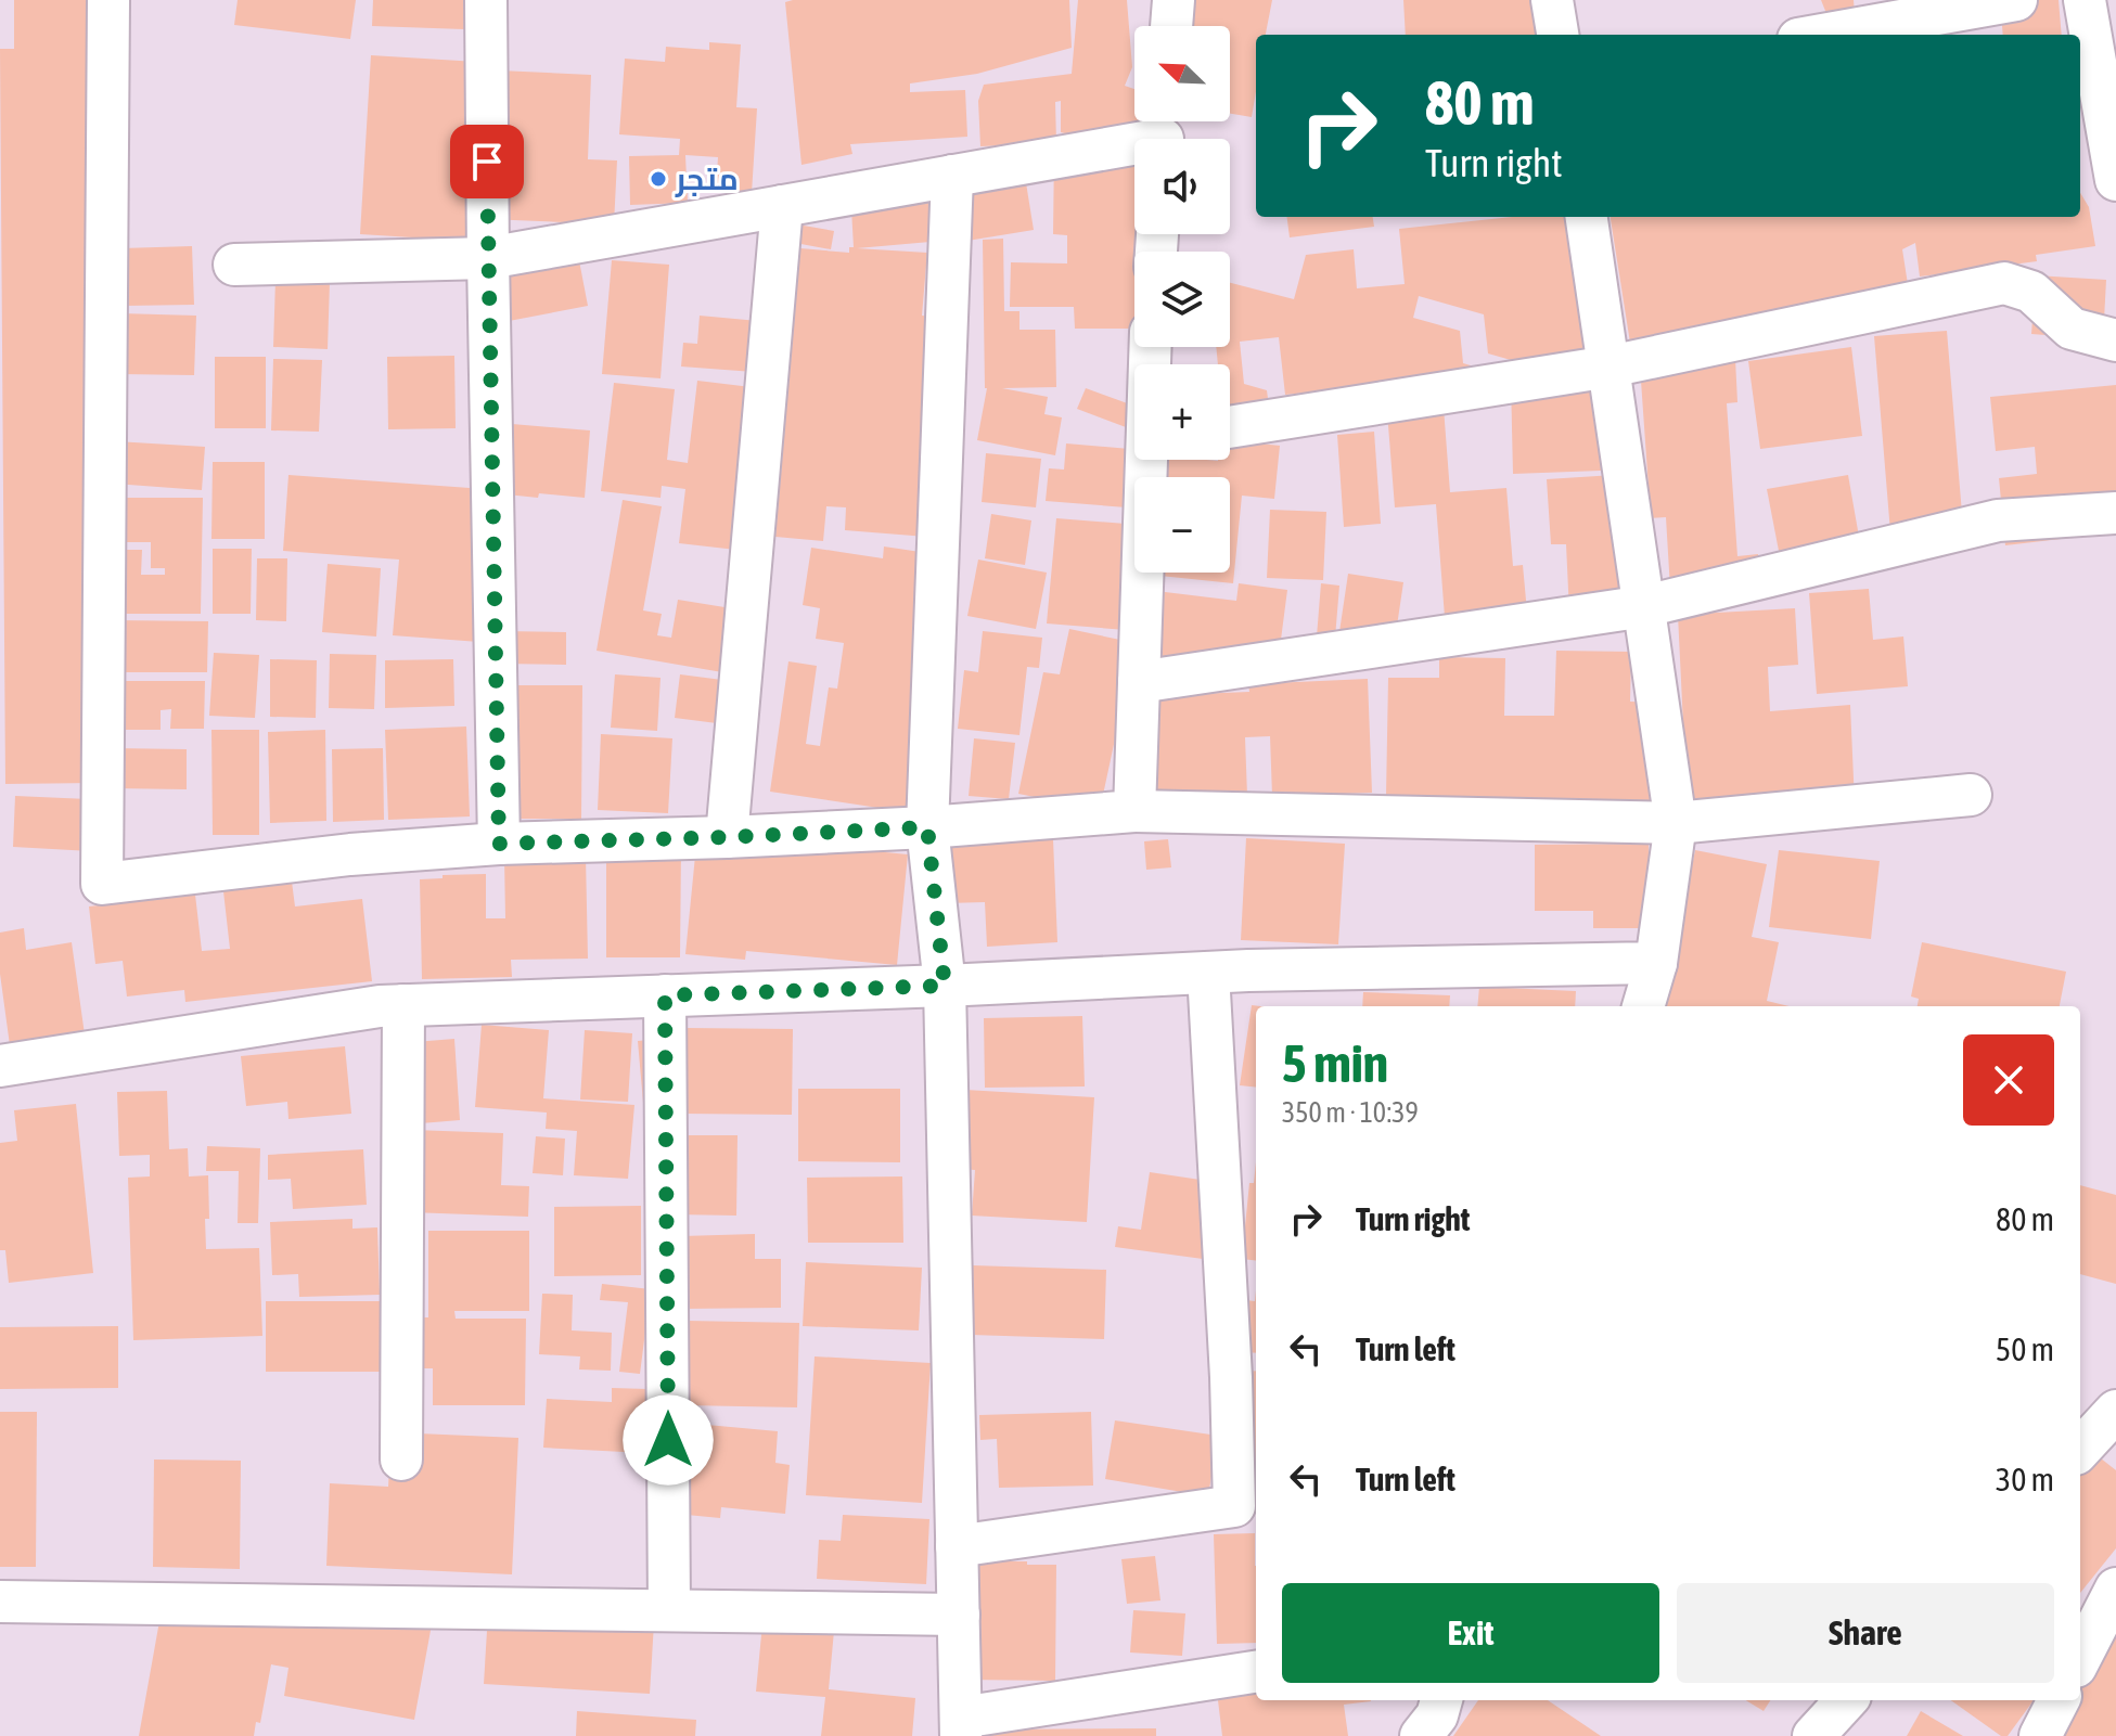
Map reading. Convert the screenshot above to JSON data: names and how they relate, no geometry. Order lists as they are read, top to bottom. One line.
{"places":["متجر"],"north":"top left","page":{"map_buttons":["+","−"],"turn":["80 m","Turn right"],"heading":["5 min","350 m · 10:39"],"list":[{"name":"Turn right","value":"80 m"},{"name":"Turn left","value":"50 m"},{"name":"Turn left","value":"30 m"}],"buttons":["Exit","Share"]}}
